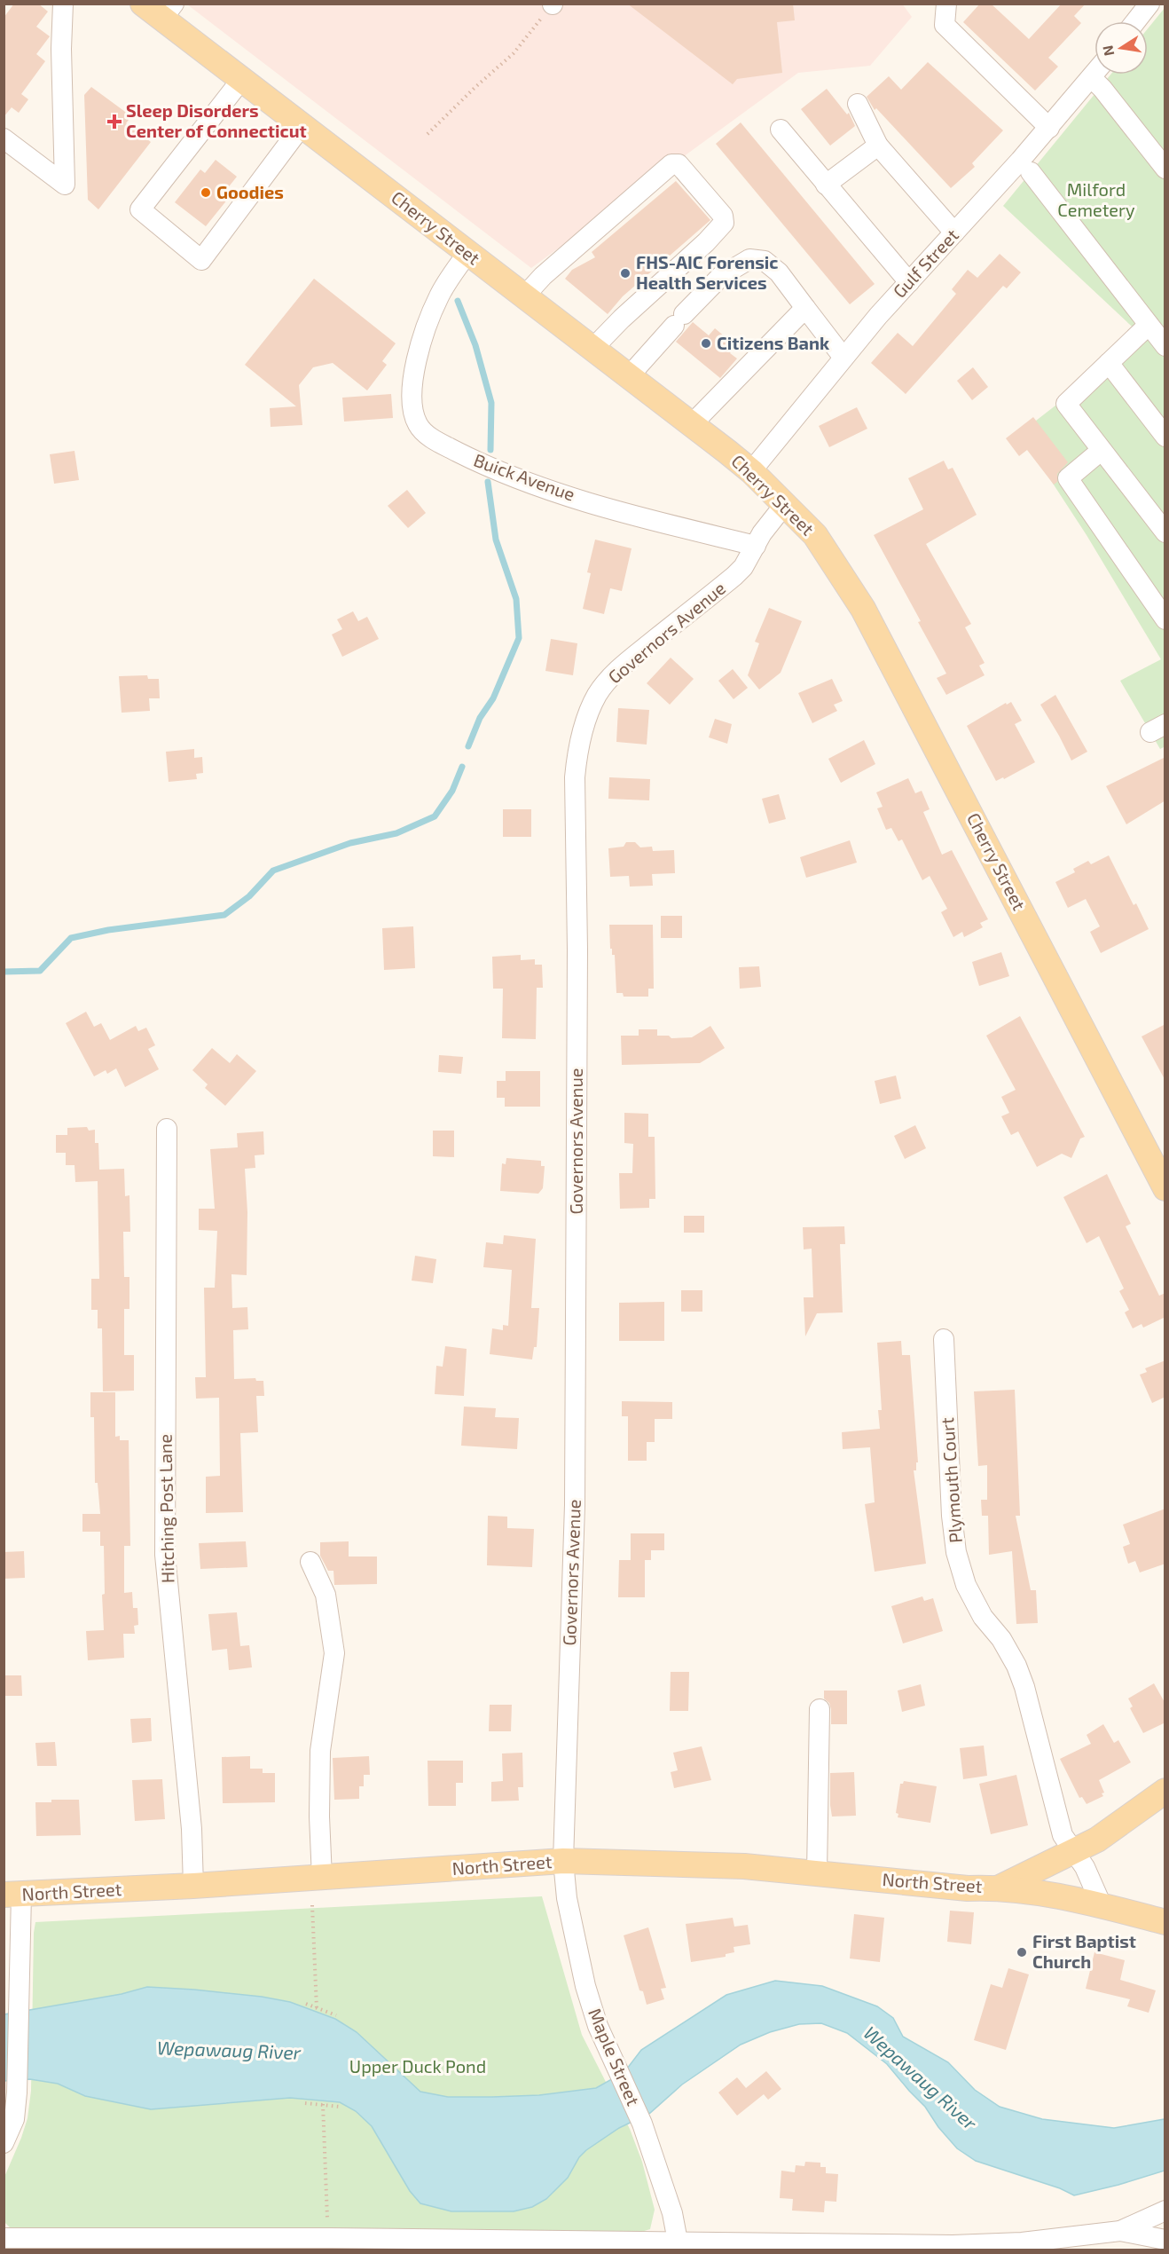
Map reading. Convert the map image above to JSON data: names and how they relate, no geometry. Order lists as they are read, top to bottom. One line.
{"streets":{"main road":["Cherry Street","North Street"],"street":["Gulf Street","Buick Avenue","Governors Avenue","Plymouth Court","Hitching Post Lane","Maple Street"]},"crossings":[["Cherry Street","Gulf Street"],["Cherry Street","Buick Avenue"],["Cherry Street","Governors Avenue"],["Buick Avenue","Governors Avenue"],["Governors Avenue","North Street"],["Governors Avenue","Maple Street"],["Plymouth Court","North Street"],["Hitching Post Lane","North Street"],["North Street","Maple Street"]],"water":["Wepawaug River"],"parks":["Milford Cemetery","Upper Duck Pond"],"places":{"health":["Sleep Disorders Center of Connecticut"],"other":["Goodies","FHS-AIC Forensic Health Services","Citizens Bank","First Baptist Church"]},"north":"left"}
